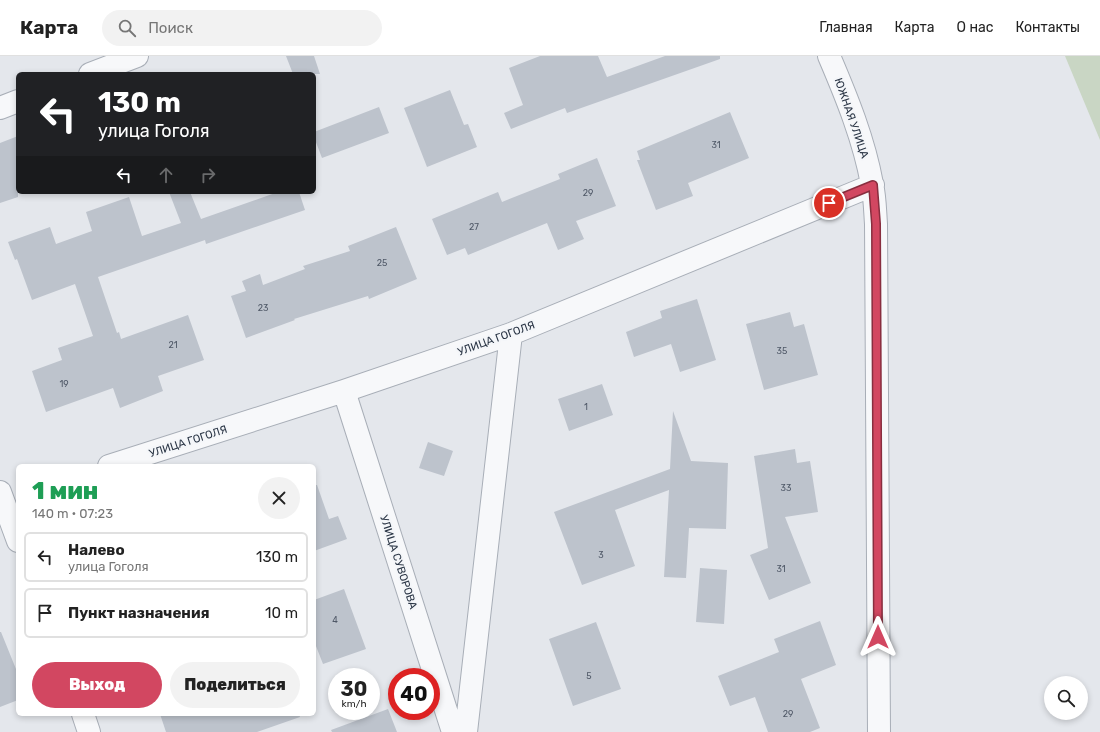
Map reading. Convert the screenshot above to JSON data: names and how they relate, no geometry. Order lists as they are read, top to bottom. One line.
{"streets":{"street":["ЮЖНАЯ УЛИЦА","УЛИЦА ГОГОЛЯ","УЛИЦА СУВОРОВА"]},"crossings":[["ЮЖНАЯ УЛИЦА","УЛИЦА ГОГОЛЯ"],["УЛИЦА ГОГОЛЯ","УЛИЦА СУВОРОВА"]],"house_numbers":["31","29","27","25","23","21","35","19","1","33","3","31","4","5","29"],"page":{"header":"Карта","search":"Поиск","nav":["Главная","Карта","О нас","Контакты"],"turn":["130 m","улица Гоголя"],"heading":["1 мин","140 m · 07:23"],"list":[{"name":"Налево","note":"улица Гоголя","value":"130 m"},{"name":"Пункт назначения","value":"10 m"}],"buttons":["Выход","Поделиться"],"speed":"30 km/h","limit":"40"}}
